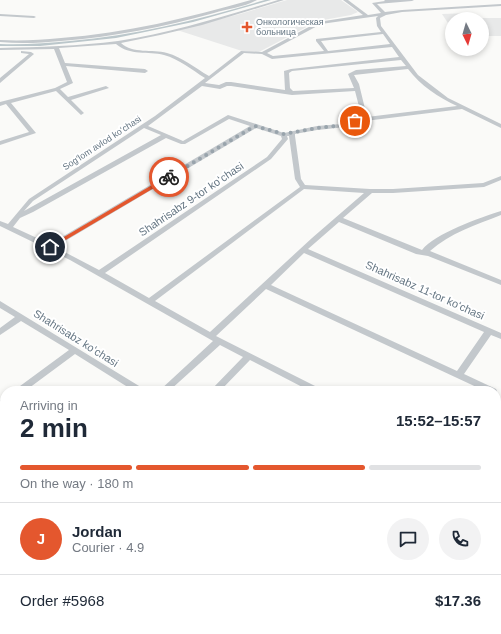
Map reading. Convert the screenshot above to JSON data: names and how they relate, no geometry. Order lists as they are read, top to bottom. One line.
{"streets":{"street":["Sogʻlom avlod koʻchasi","Shahrisabz 9-tor koʻchasi","Shahrisabz 11-tor koʻchasi","Shahrisabz koʻchasi"]},"places":{"health":["Онкологическая больница"]},"north":"bottom","page":{"heading":["2 min","Arriving in","15:52–15:57"],"panel":["Jordan","Courier · 4.9","Order #5968","$17.36"],"bar":"On the way · 180 m","round":"J"}}
